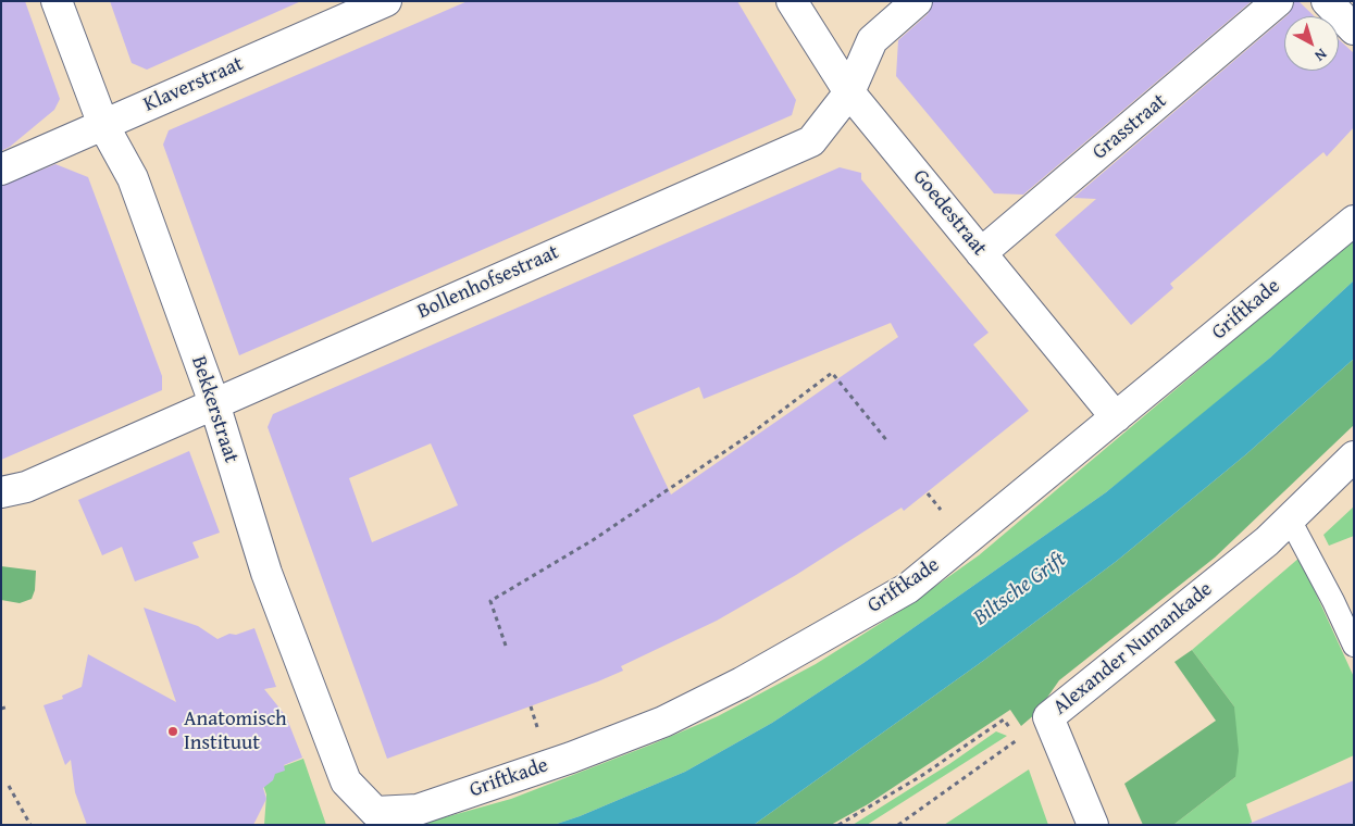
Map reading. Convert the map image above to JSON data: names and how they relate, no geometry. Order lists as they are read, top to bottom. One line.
{"streets":{"street":["Klaverstraat","Grasstraat","Goedestraat","Bollenhofsestraat","Griftkade","Bekkerstraat","Alexander Numankade"]},"crossings":[["Klaverstraat","Bekkerstraat"],["Grasstraat","Goedestraat"],["Goedestraat","Bollenhofsestraat"],["Goedestraat","Griftkade"],["Bollenhofsestraat","Bekkerstraat"],["Griftkade","Bekkerstraat"]],"water":["Biltsche Grift"],"places":["Anatomisch Instituut"],"north":"bottom right"}
